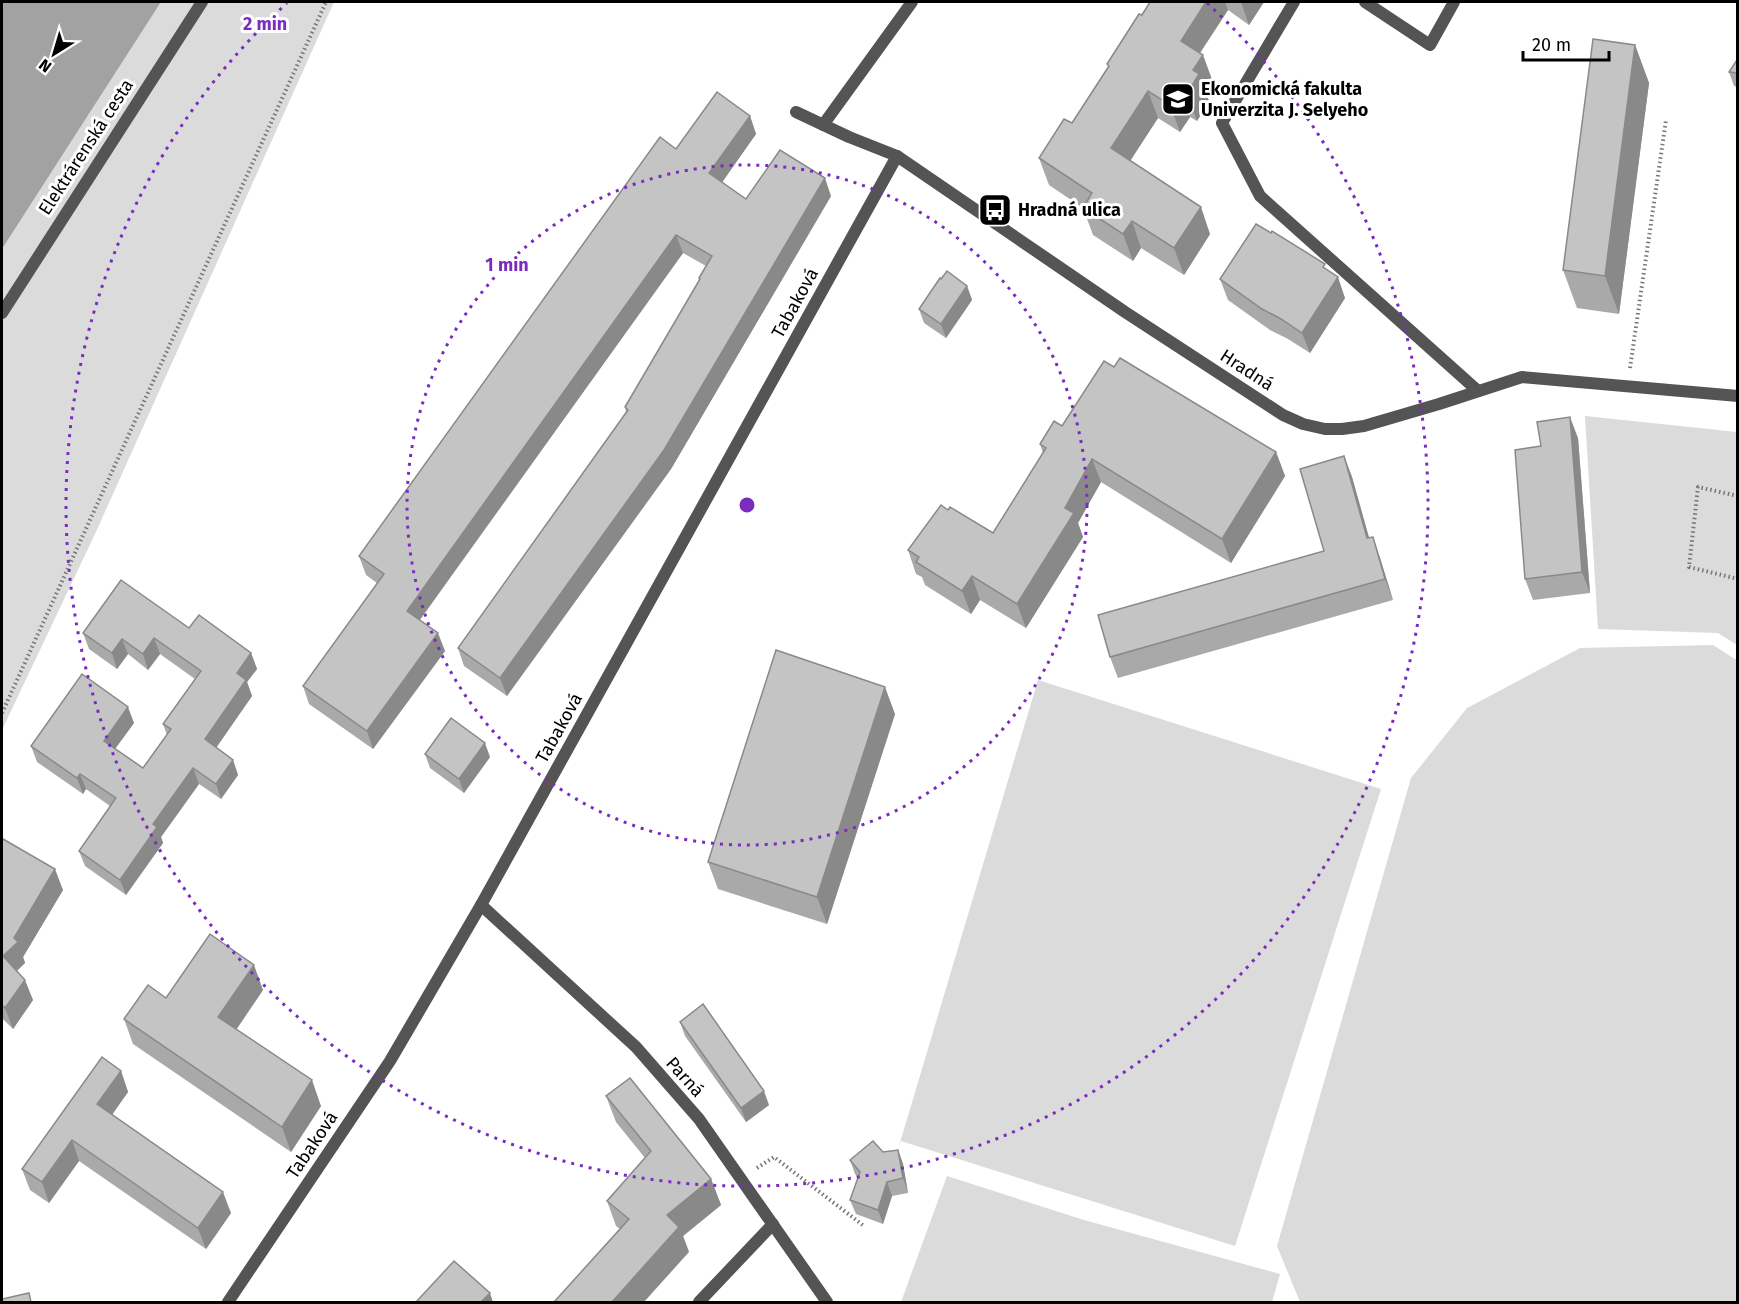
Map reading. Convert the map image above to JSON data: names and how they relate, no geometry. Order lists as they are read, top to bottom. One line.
{"streets":{"street":["Elektrárenská cesta","Tabaková","Hradná","Parná"]},"crossings":[["Tabaková","Hradná"],["Tabaková","Parná"]],"places":{"school or university":["Ekonomická fakulta Univerzita J. Selyeho"],"bus stop":["Hradná ulica"]},"scale_bar":"20 m","north":"bottom left","rings":["2 min","1 min"]}
